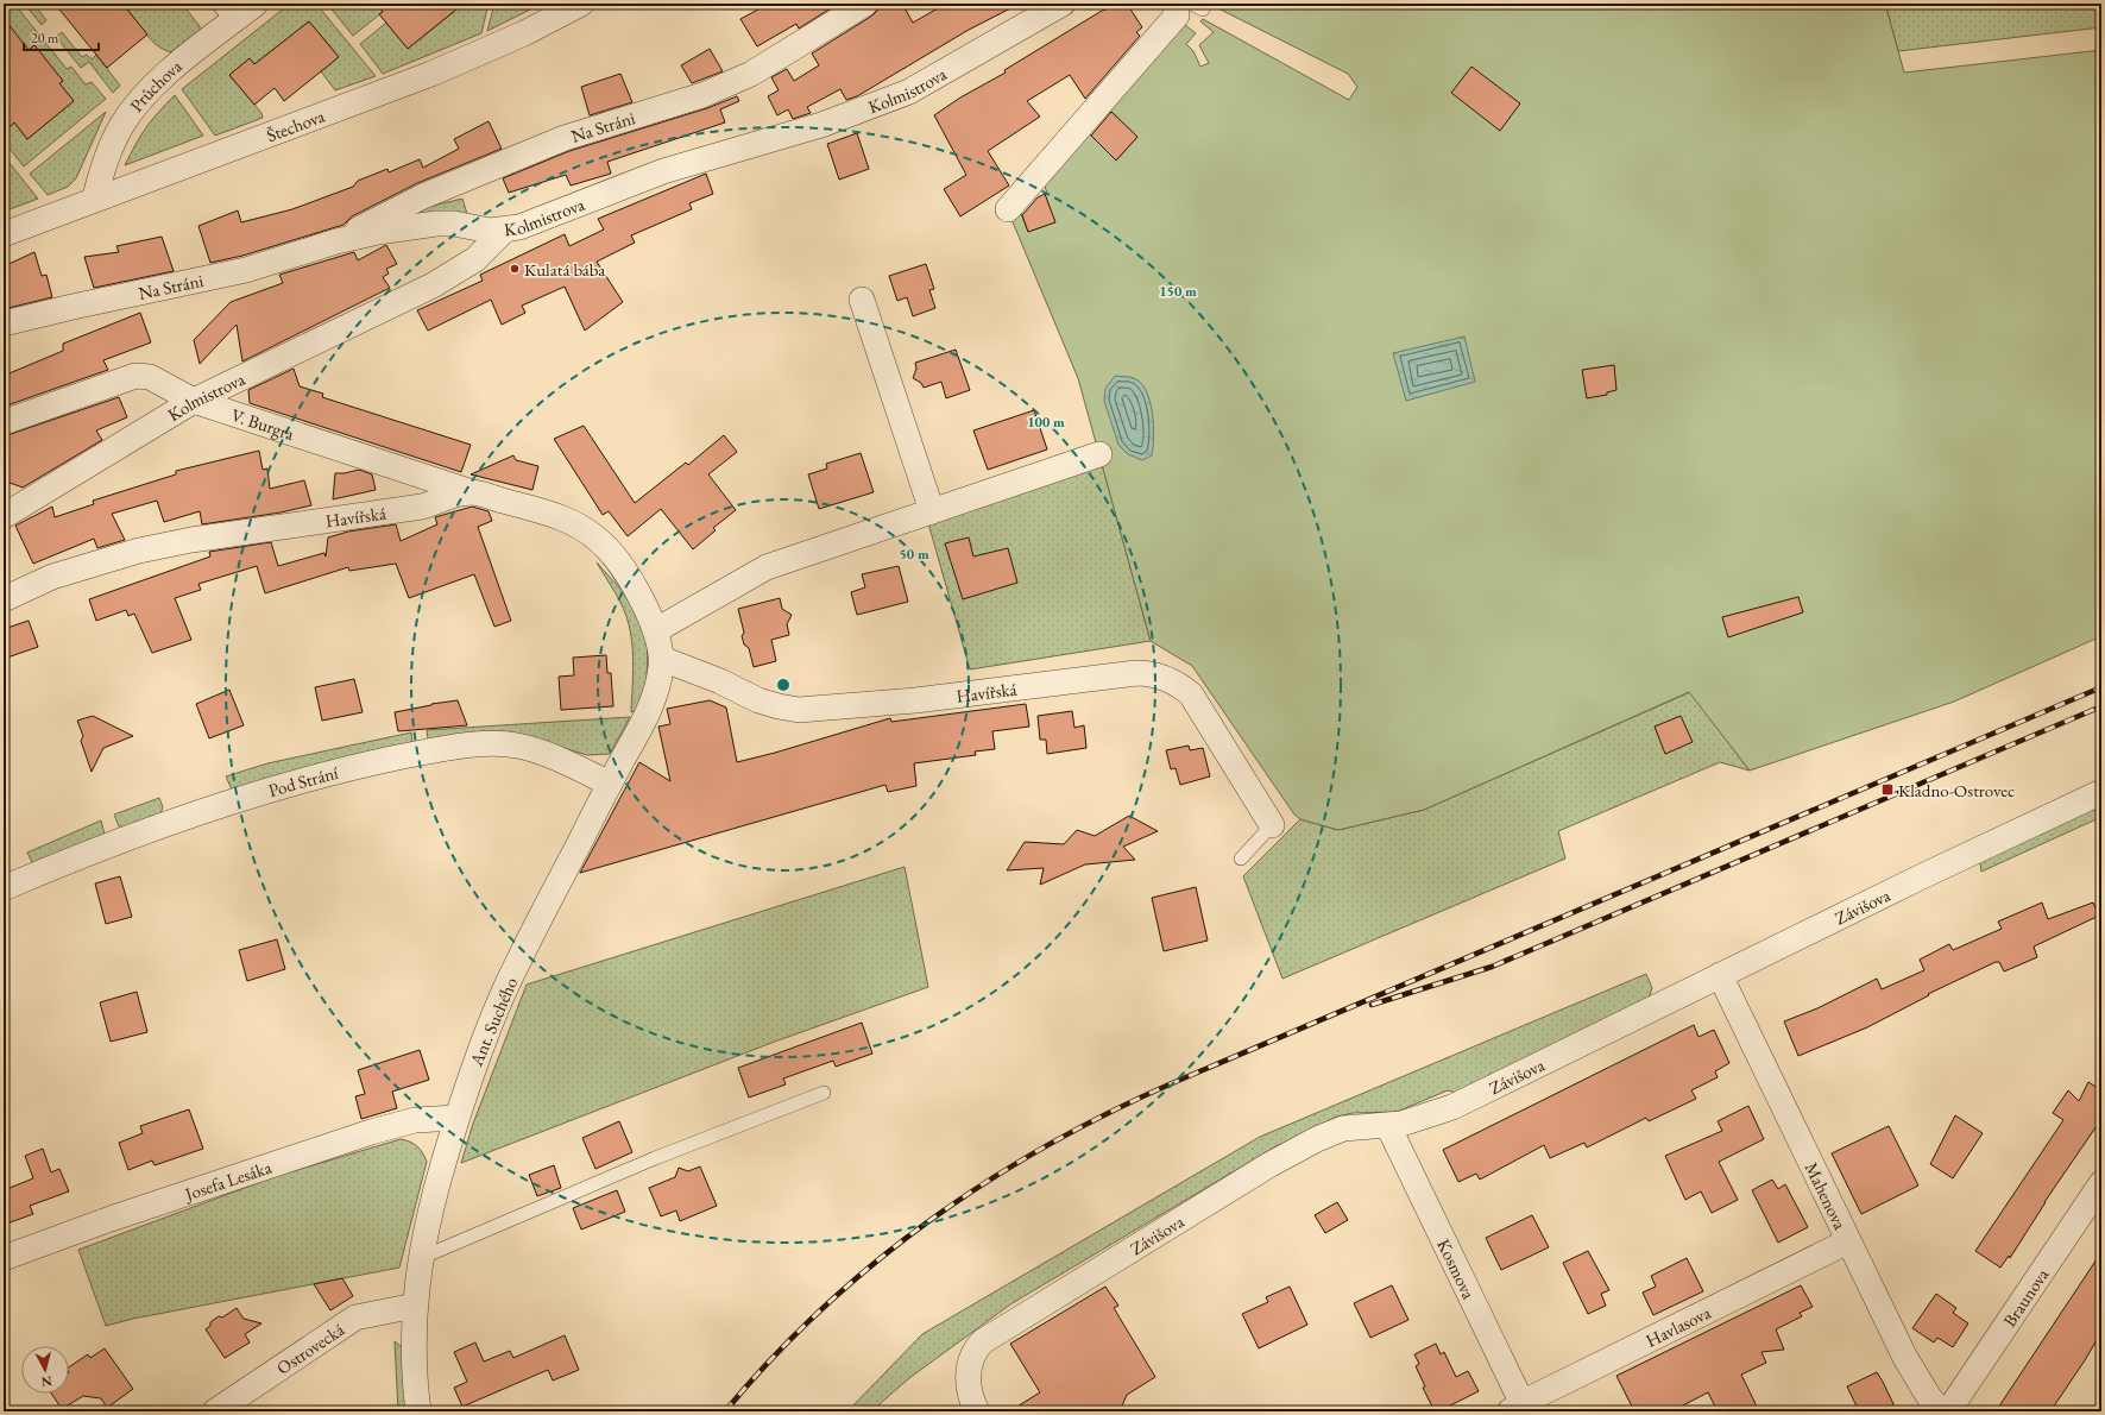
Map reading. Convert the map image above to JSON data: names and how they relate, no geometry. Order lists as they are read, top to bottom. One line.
{"streets":{"street":["Průchova","Kolmistrova","Štechova","Na Stráni","V. Burgra","Havířská","Pod Strání","Závišova","Ant. Suchého","Josefa Lesáka","Mahenova","Kosmova","Braunova","Havlasova","Ostrovecká"]},"crossings":[["Průchova","Štechova"],["Kolmistrova","Na Stráni"],["Kolmistrova","V. Burgra"],["V. Burgra","Havířská"],["Havířská","Ant. Suchého"],["Pod Strání","Ant. Suchého"],["Závišova","Mahenova"],["Závišova","Kosmova"],["Ant. Suchého","Josefa Lesáka"],["Ant. Suchého","Ostrovecká"],["Mahenova","Havlasova"],["Kosmova","Havlasova"]],"places":{"other":["Kulatá bába"],"transit":["Kladno-Ostrovec"]},"scale_bar":"20 m","north":"bottom","rings":["150 m","100 m","50 m"]}
